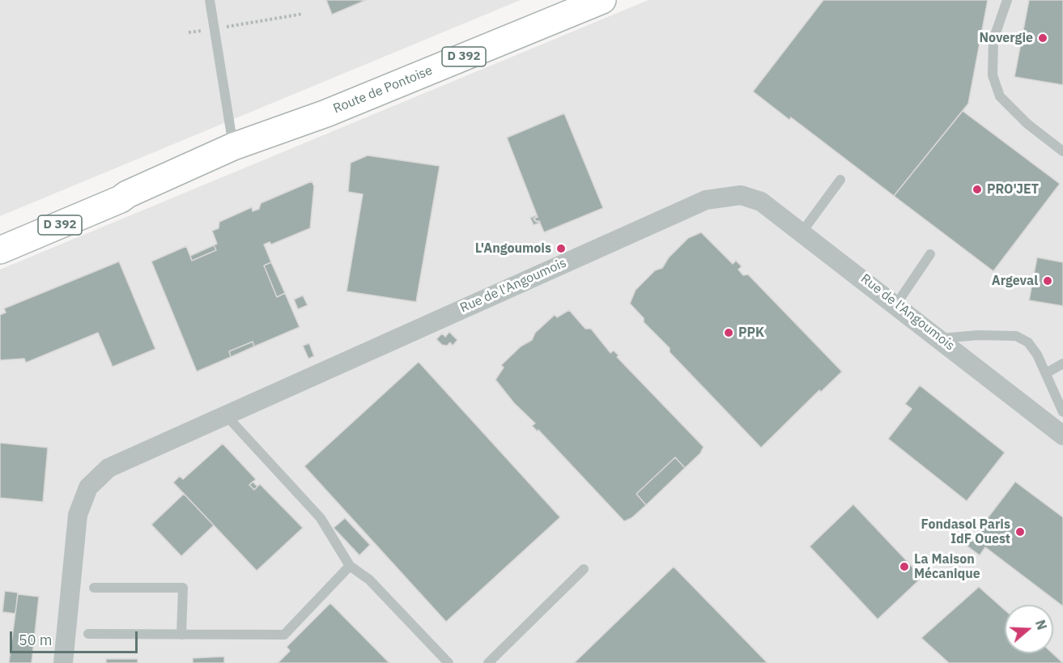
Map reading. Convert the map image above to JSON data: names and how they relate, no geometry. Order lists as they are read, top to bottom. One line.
{"streets":{"main road":["D 392","Route de Pontoise"],"street":["Rue de l'Angoumois"]},"places":["Novergie","PRO'JET","L'Angoumois","Argeval","PPK","Fondasol Paris IdF Ouest","La Maison Mécanique"],"scale_bar":"50 m","north":"right"}
